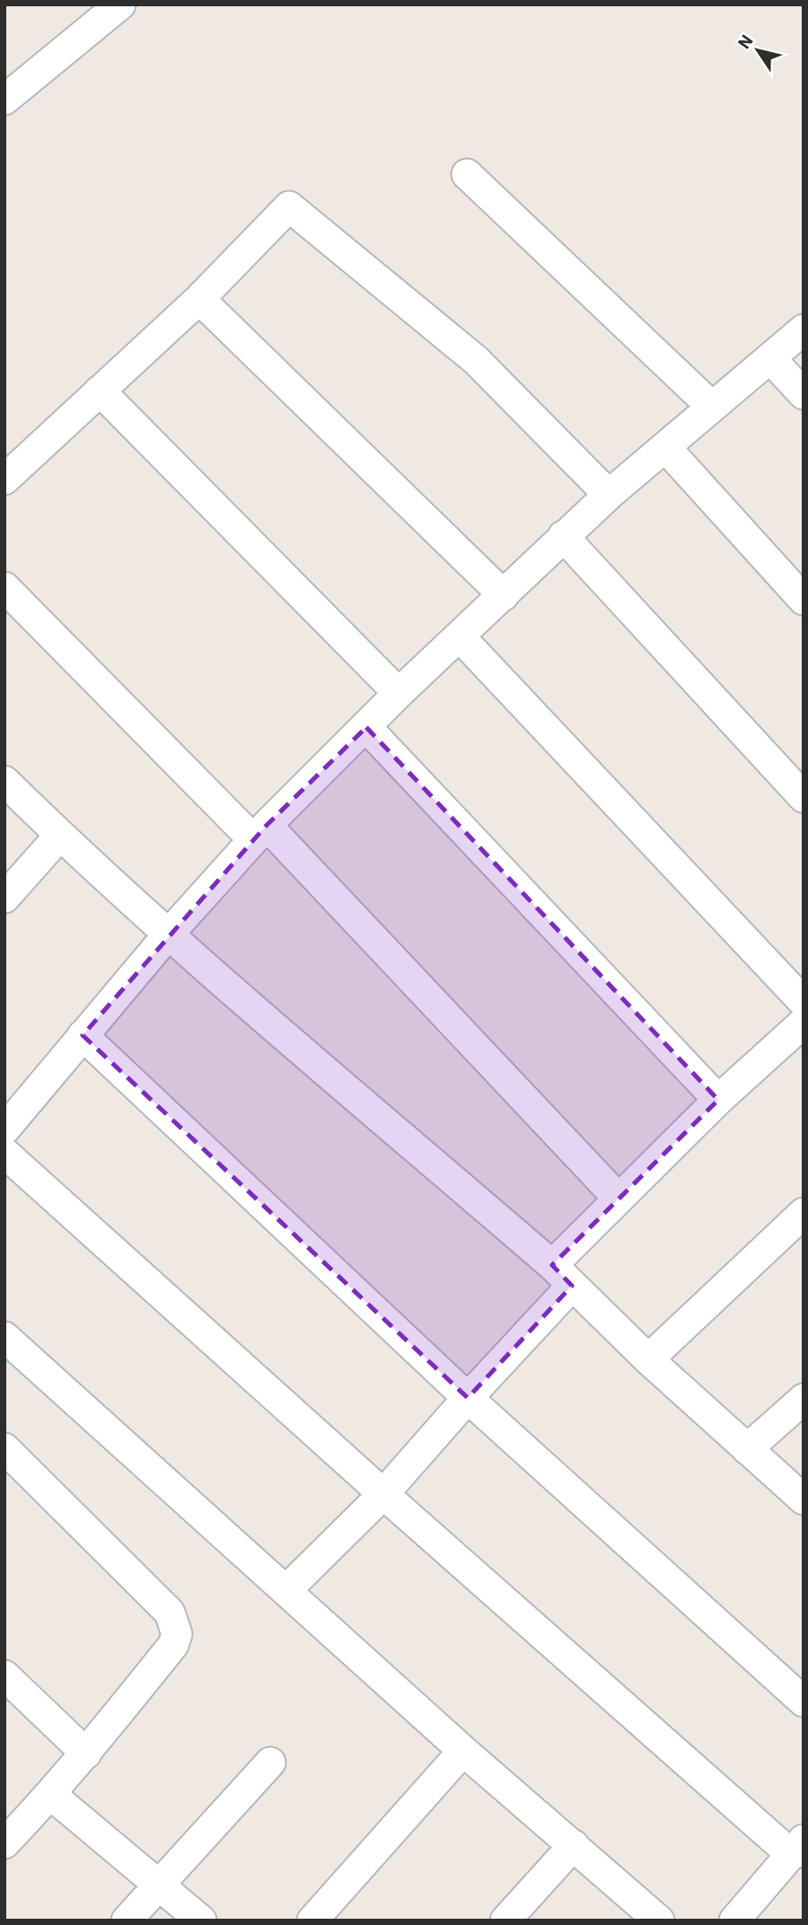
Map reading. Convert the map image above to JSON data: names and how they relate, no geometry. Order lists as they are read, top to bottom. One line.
{"north":"top left"}
